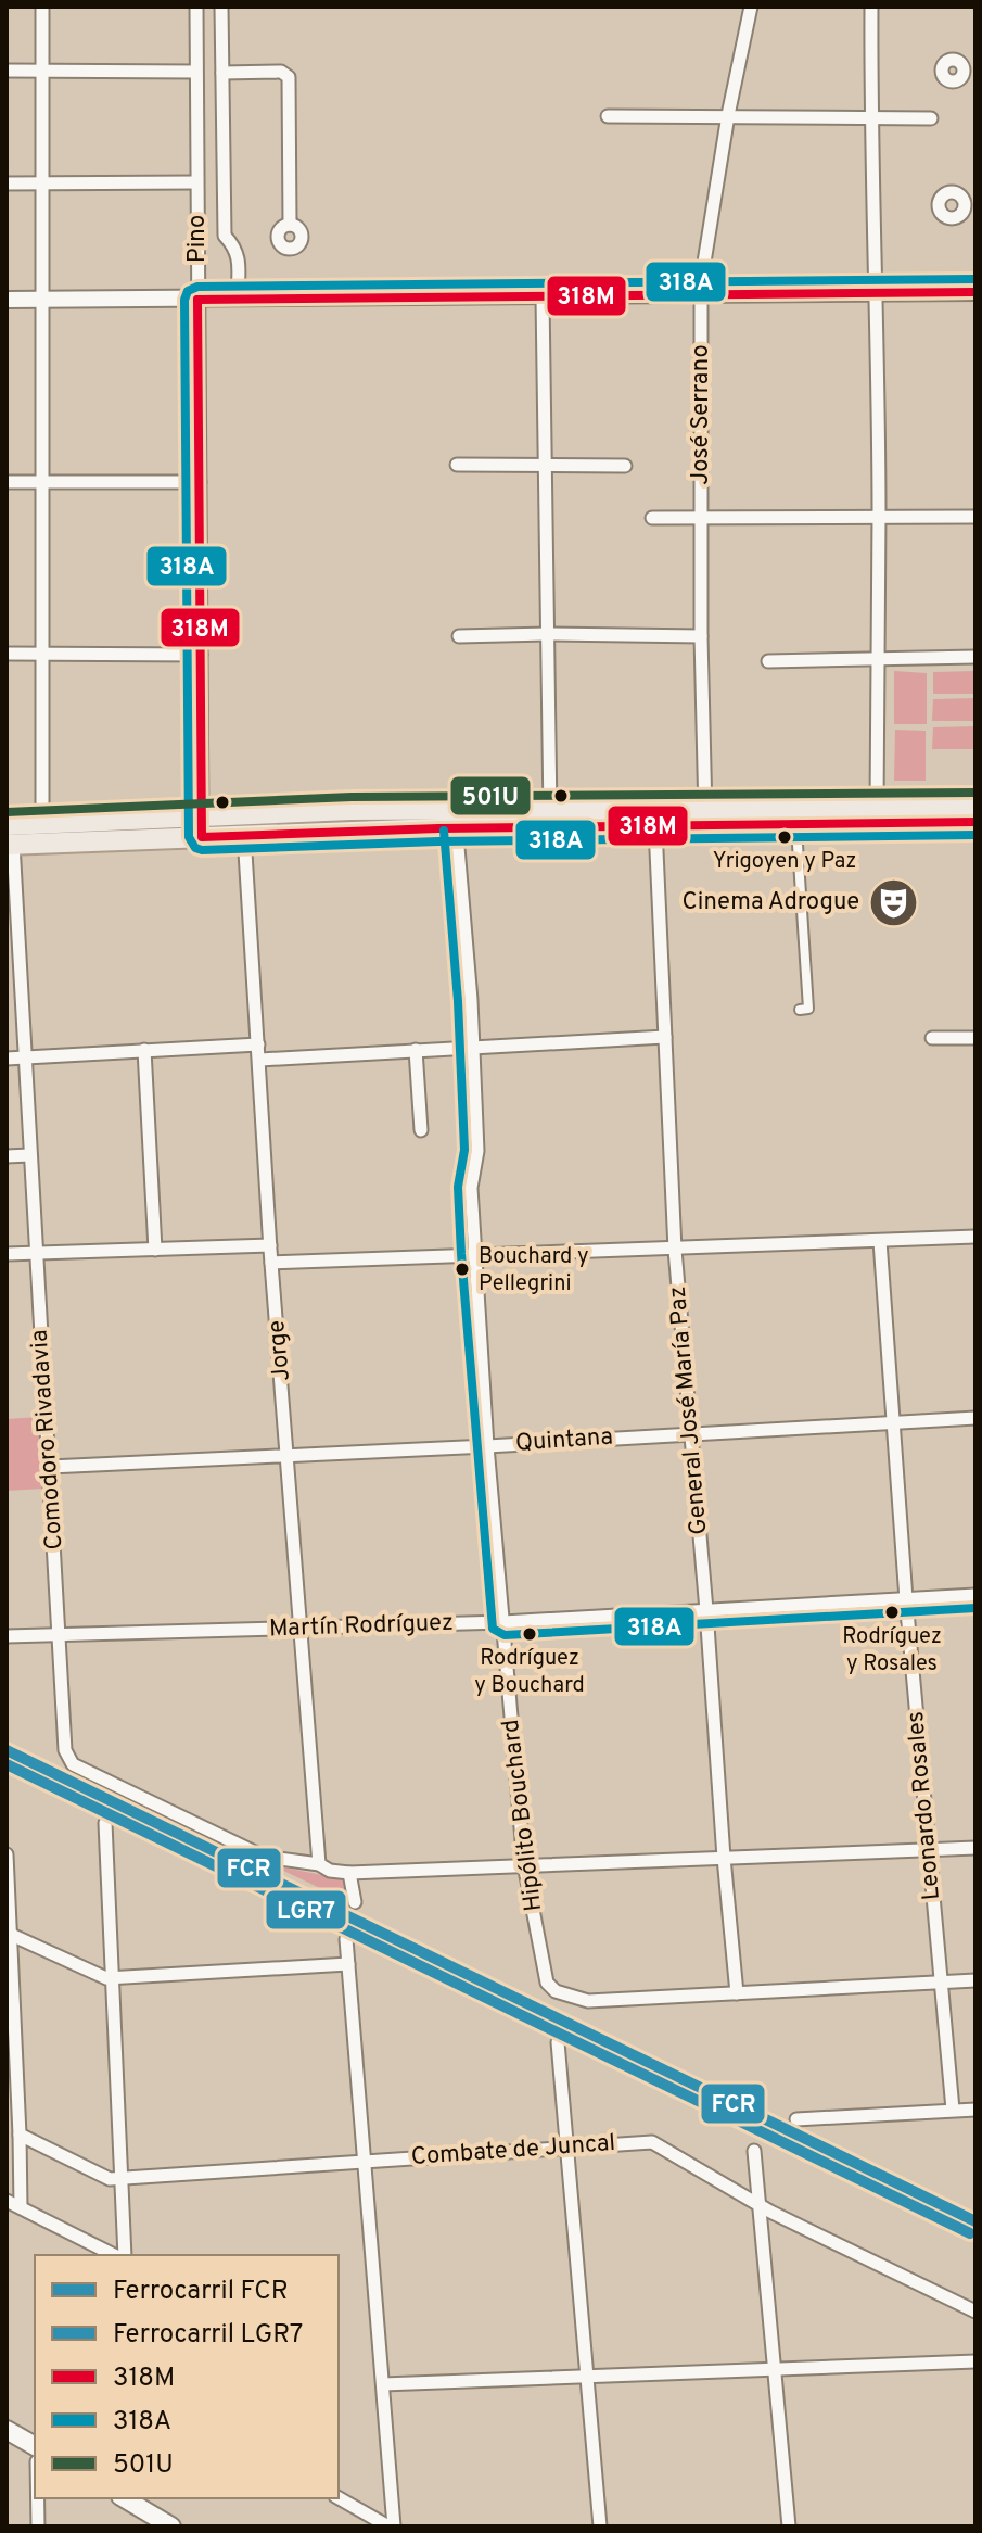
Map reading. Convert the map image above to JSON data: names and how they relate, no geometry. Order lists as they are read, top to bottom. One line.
{"streets":{"street":["Pino","José Serrano","Jorge","General José María Paz","Comodoro Rivadavia","Quintana","Martín Rodríguez","Leonardo Rosales","Hipólito Bouchard","Combate de Juncal"]},"crossings":[["Jorge","Comodoro Rivadavia"],["Jorge","Quintana"],["Jorge","Martín Rodríguez"],["General José María Paz","Quintana"],["General José María Paz","Martín Rodríguez"],["General José María Paz","Hipólito Bouchard"],["Comodoro Rivadavia","Quintana"],["Comodoro Rivadavia","Martín Rodríguez"],["Quintana","Leonardo Rosales"],["Quintana","Hipólito Bouchard"],["Martín Rodríguez","Leonardo Rosales"],["Martín Rodríguez","Hipólito Bouchard"]],"places":{"other":["Yrigoyen y Paz","Bouchard y Pellegrini","Rodríguez y Rosales","Rodríguez y Bouchard"],"theatre":["Cinema Adrogue"]},"lines":["transit line 318A","transit line 318M","transit line 501U","rail line FCR","rail line LGR7"],"legend":["Ferrocarril FCR","Ferrocarril LGR7","318M","318A","501U"]}
